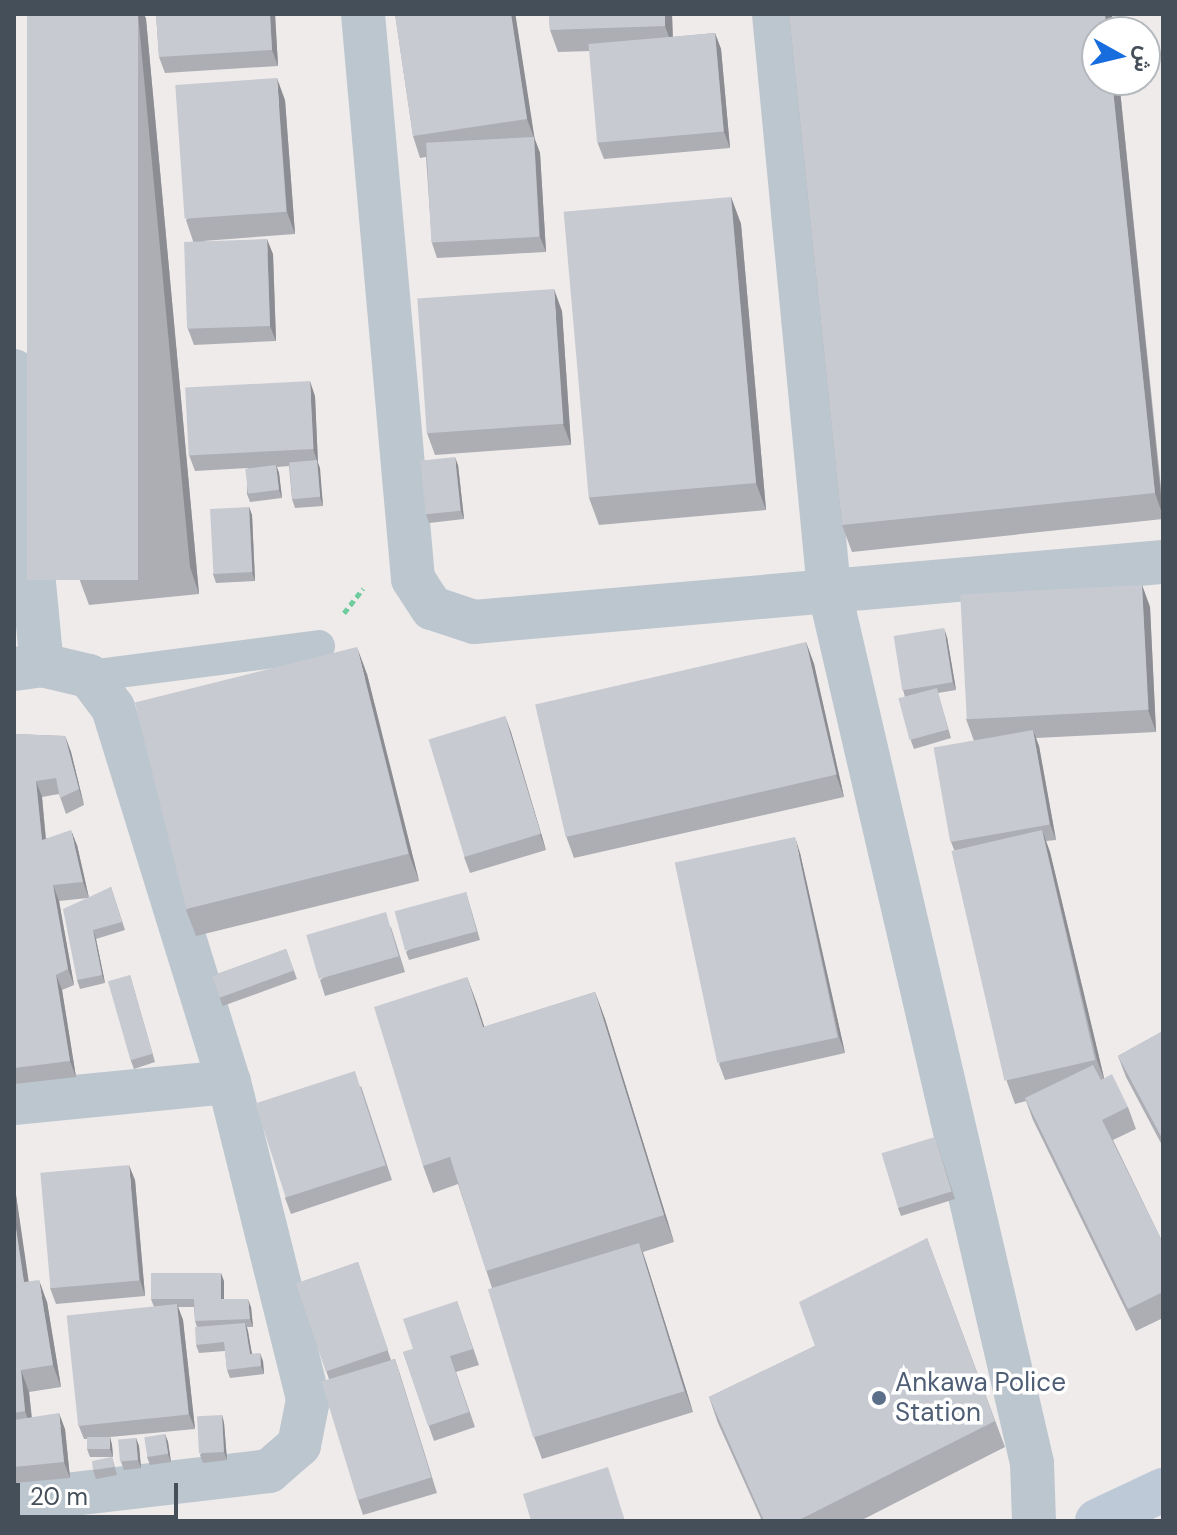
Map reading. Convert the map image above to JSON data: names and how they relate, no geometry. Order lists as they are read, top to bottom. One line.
{"places":["Ankawa Police Station"],"scale_bar":"20 m","north":"right"}
